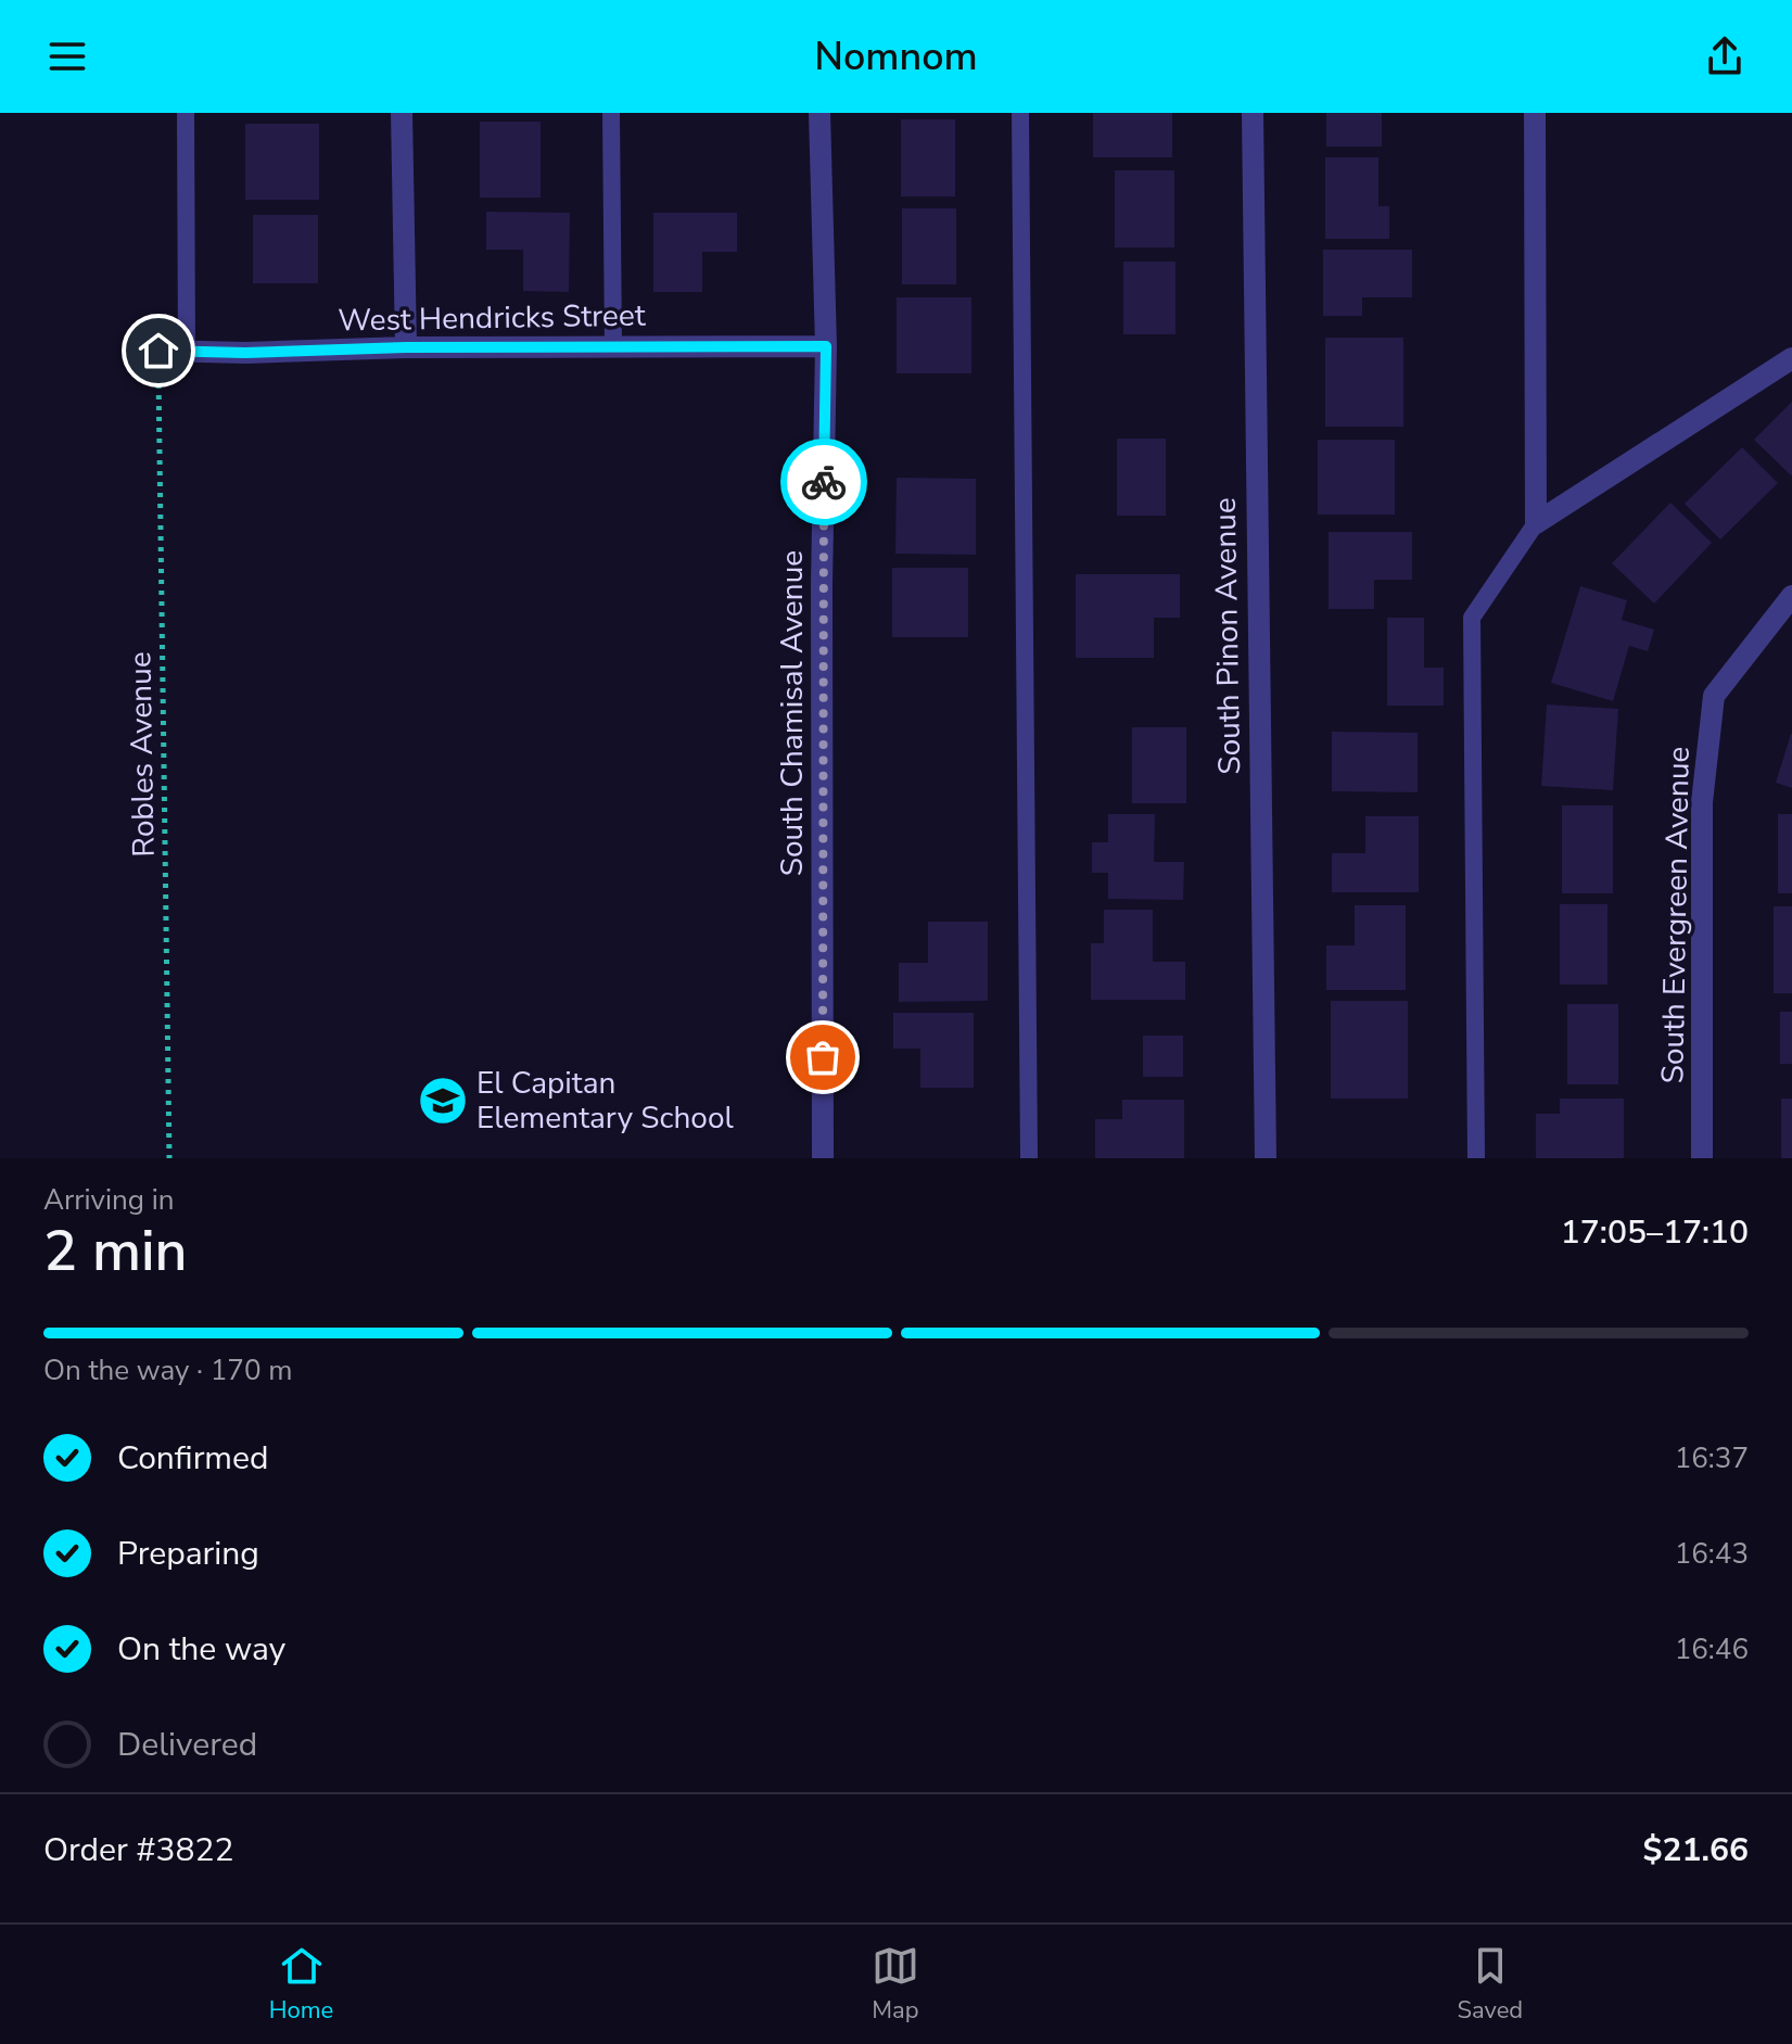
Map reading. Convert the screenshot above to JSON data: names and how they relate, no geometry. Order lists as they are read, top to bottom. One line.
{"streets":{"street":["West Hendricks Street","South Pinon Avenue","South Chamisal Avenue","South Evergreen Avenue"],"path":["Robles Avenue"]},"crossings":[["West Hendricks Street","South Chamisal Avenue"],["West Hendricks Street","Robles Avenue"]],"places":{"school or university":["El Capitan Elementary School"]},"page":{"header":"Nomnom","heading":["2 min","Arriving in","17:05–17:10"],"panel":["Order #3822","$21.66"],"bar":"On the way · 170 m","list":[["Confirmed","16:37"],["Preparing","16:43"],["On the way","16:46"],"Delivered"],"tabs":["Home","Map","Saved"]}}
